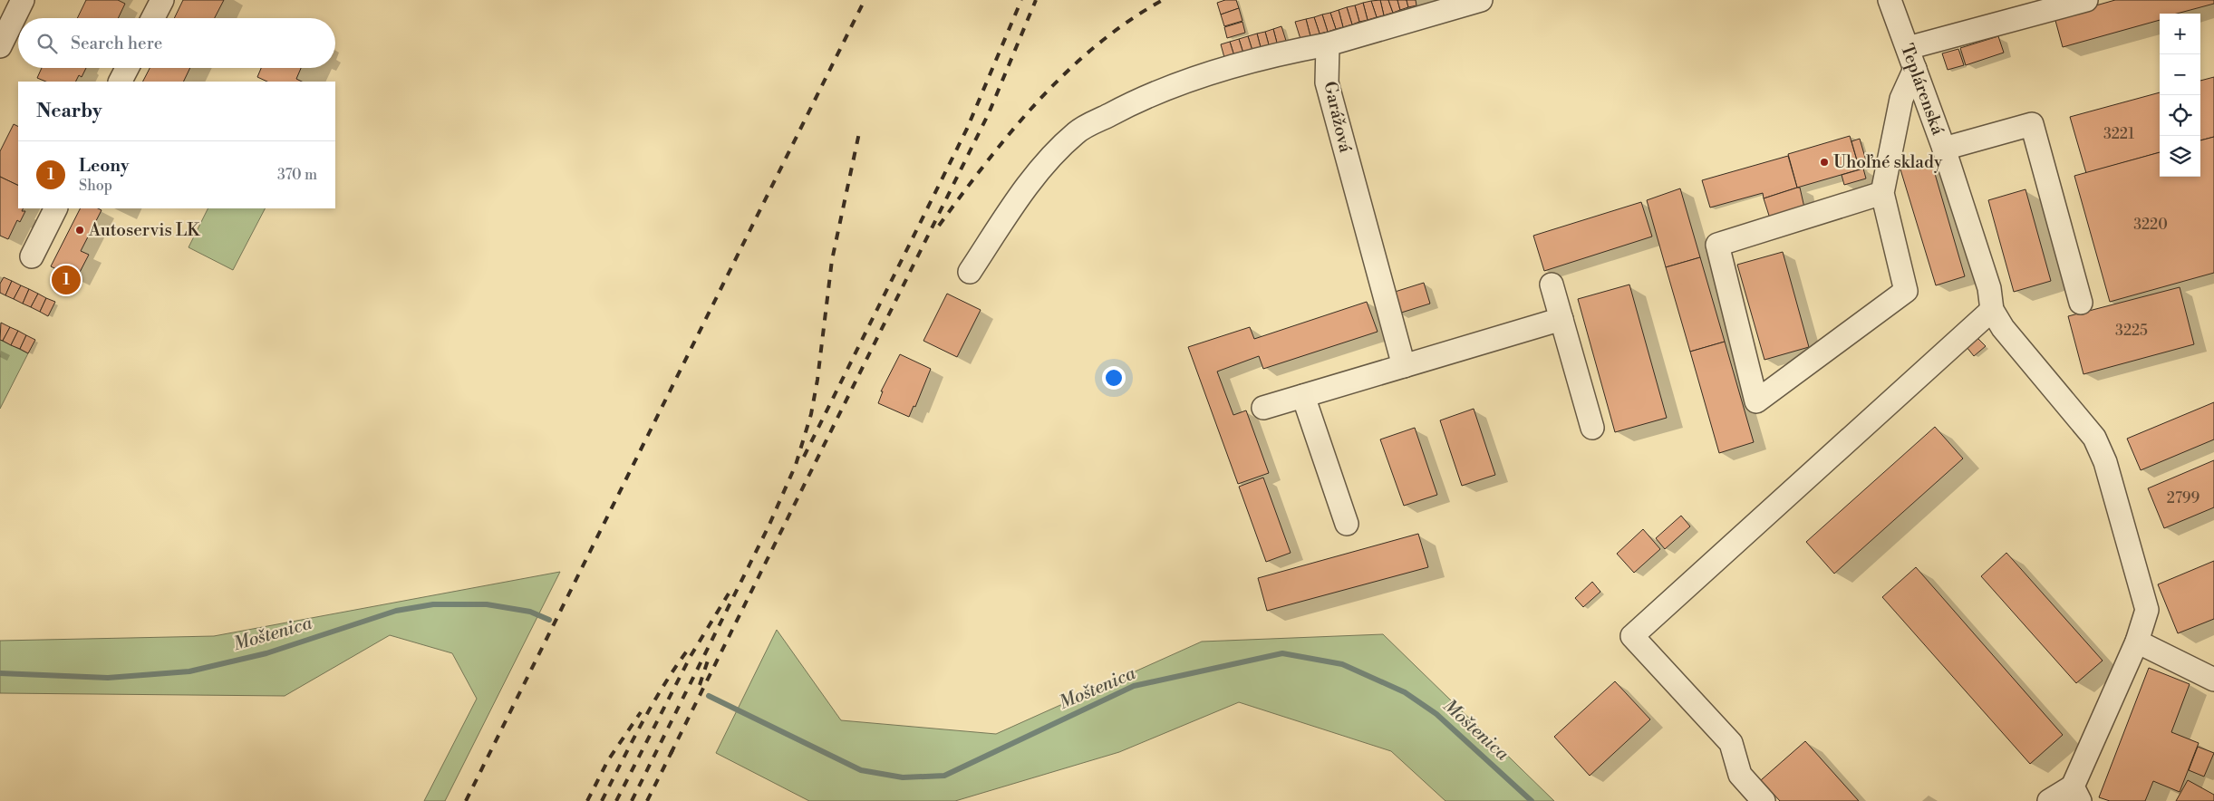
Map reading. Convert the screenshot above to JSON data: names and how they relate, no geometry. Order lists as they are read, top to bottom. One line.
{"streets":{"street":["Teplárenská","Garážová"]},"water":["Moštenica"],"places":["Uhoľné sklady","Autoservis LK"],"house_numbers":["3221","3220","3225","2799"],"page":{"map_buttons":["+","−"],"search":"Search here","heading":"Nearby","list":[{"mark":"1","name":"Leony","note":"Shop","value":"370 m"}],"pins":"1"}}
